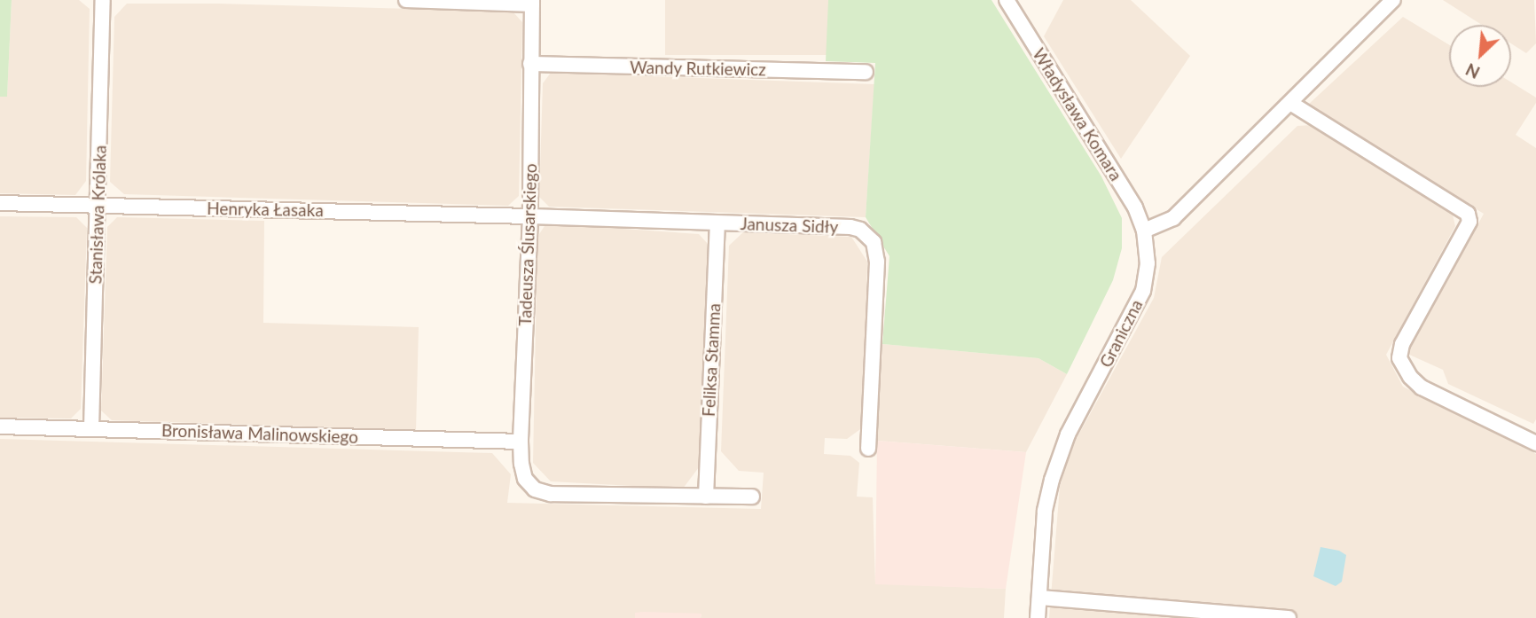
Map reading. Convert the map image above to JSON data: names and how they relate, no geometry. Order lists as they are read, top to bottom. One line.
{"streets":{"street":["Wandy Rutkiewicz","Władysława Komara","Henryka Łasaka","Stanisława Królaka","Janusza Sidły","Tadeusza Ślusarskiego","Graniczna","Feliksa Stamma","Bronisława Malinowskiego"]},"crossings":[["Wandy Rutkiewicz","Tadeusza Ślusarskiego"],["Władysława Komara","Graniczna"],["Henryka Łasaka","Stanisława Królaka"],["Henryka Łasaka","Janusza Sidły"],["Henryka Łasaka","Tadeusza Ślusarskiego"],["Stanisława Królaka","Bronisława Malinowskiego"],["Janusza Sidły","Tadeusza Ślusarskiego"],["Janusza Sidły","Feliksa Stamma"],["Tadeusza Ślusarskiego","Feliksa Stamma"],["Tadeusza Ślusarskiego","Bronisława Malinowskiego"]],"north":"bottom left"}
